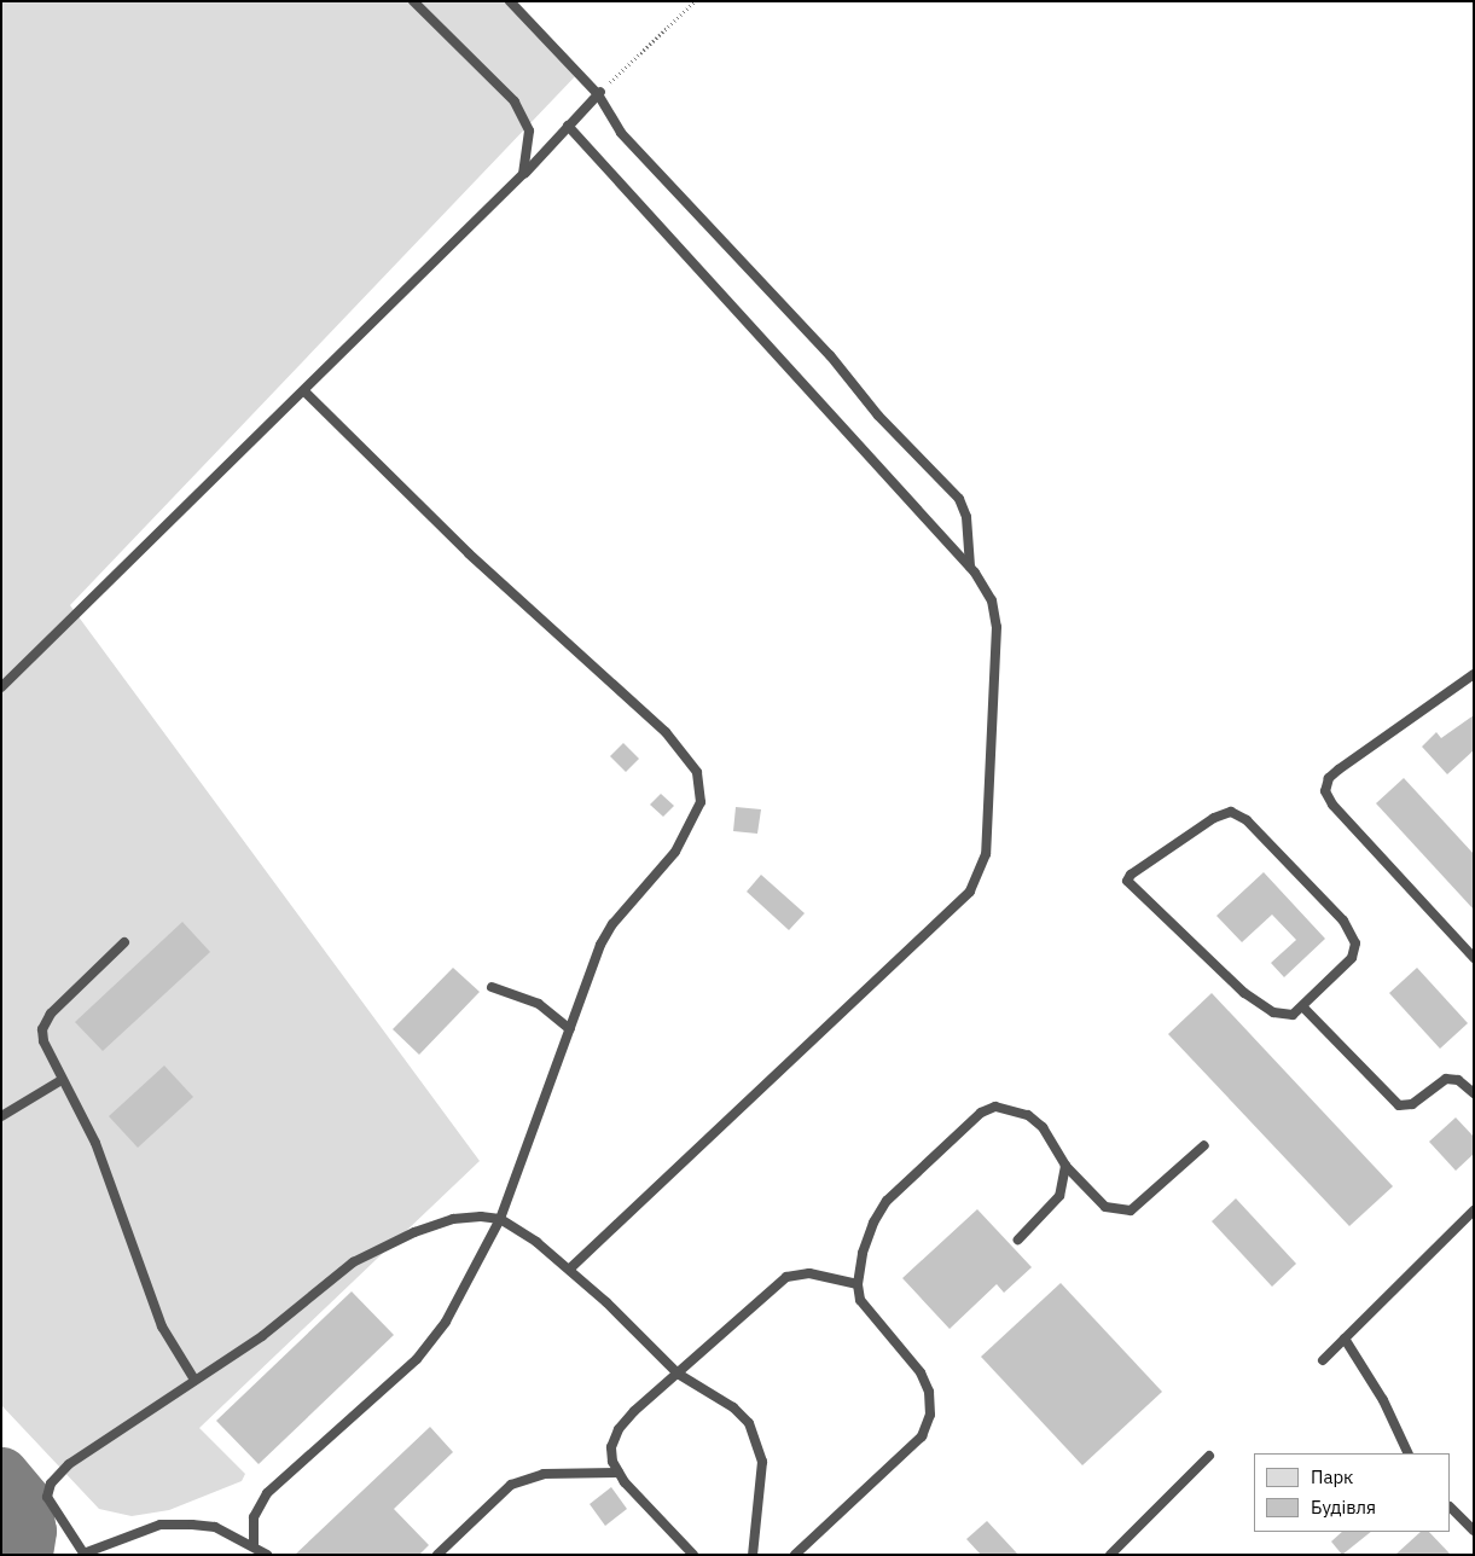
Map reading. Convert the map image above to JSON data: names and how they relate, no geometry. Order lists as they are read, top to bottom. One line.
{"legend":["Парк","Будівля"]}
